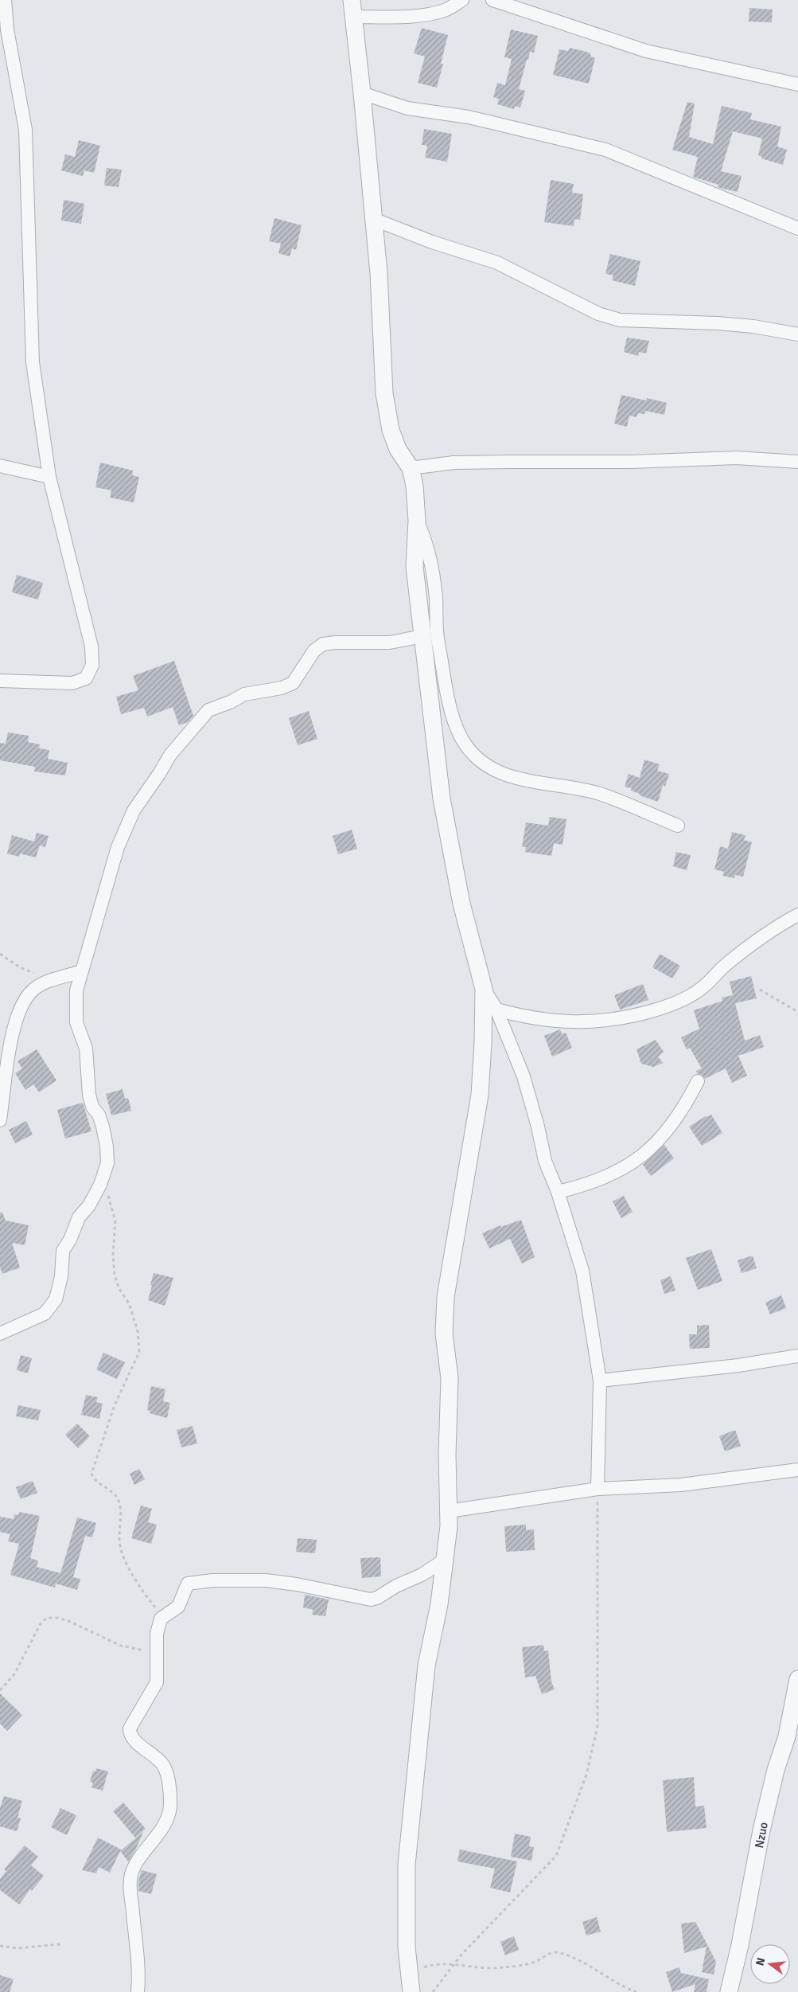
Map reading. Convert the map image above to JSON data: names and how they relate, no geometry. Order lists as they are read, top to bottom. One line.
{"streets":{"street":["Nzuo"]},"north":"left"}
